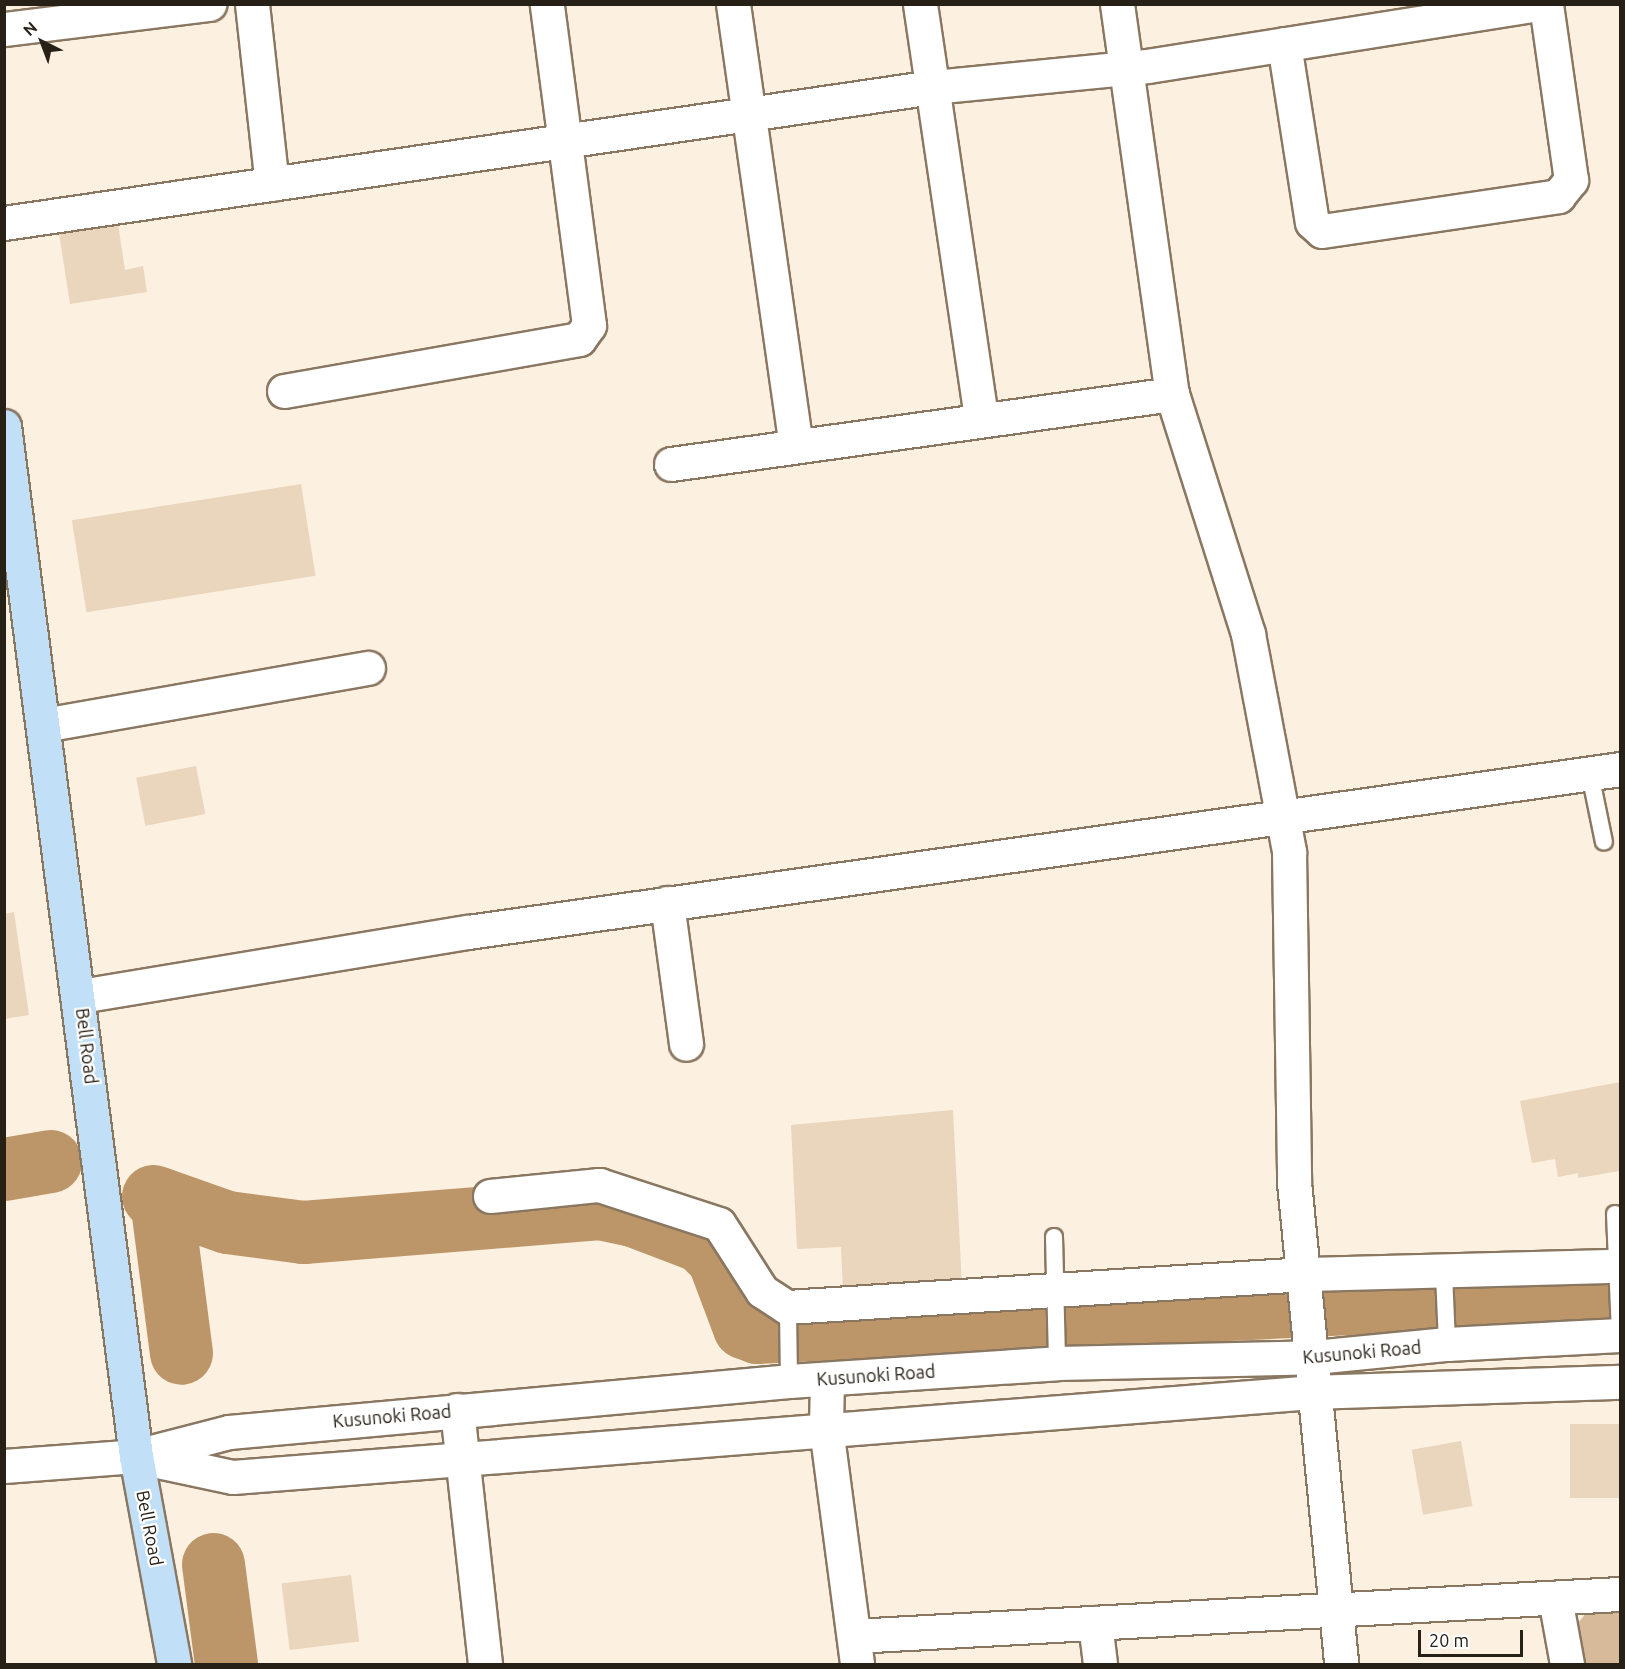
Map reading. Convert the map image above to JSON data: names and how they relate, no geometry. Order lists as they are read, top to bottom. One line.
{"streets":{"main road":["Bell Road"],"street":["Kusunoki Road"]},"crossings":[["Bell Road","Kusunoki Road"]],"scale_bar":"20 m","north":"top left"}
